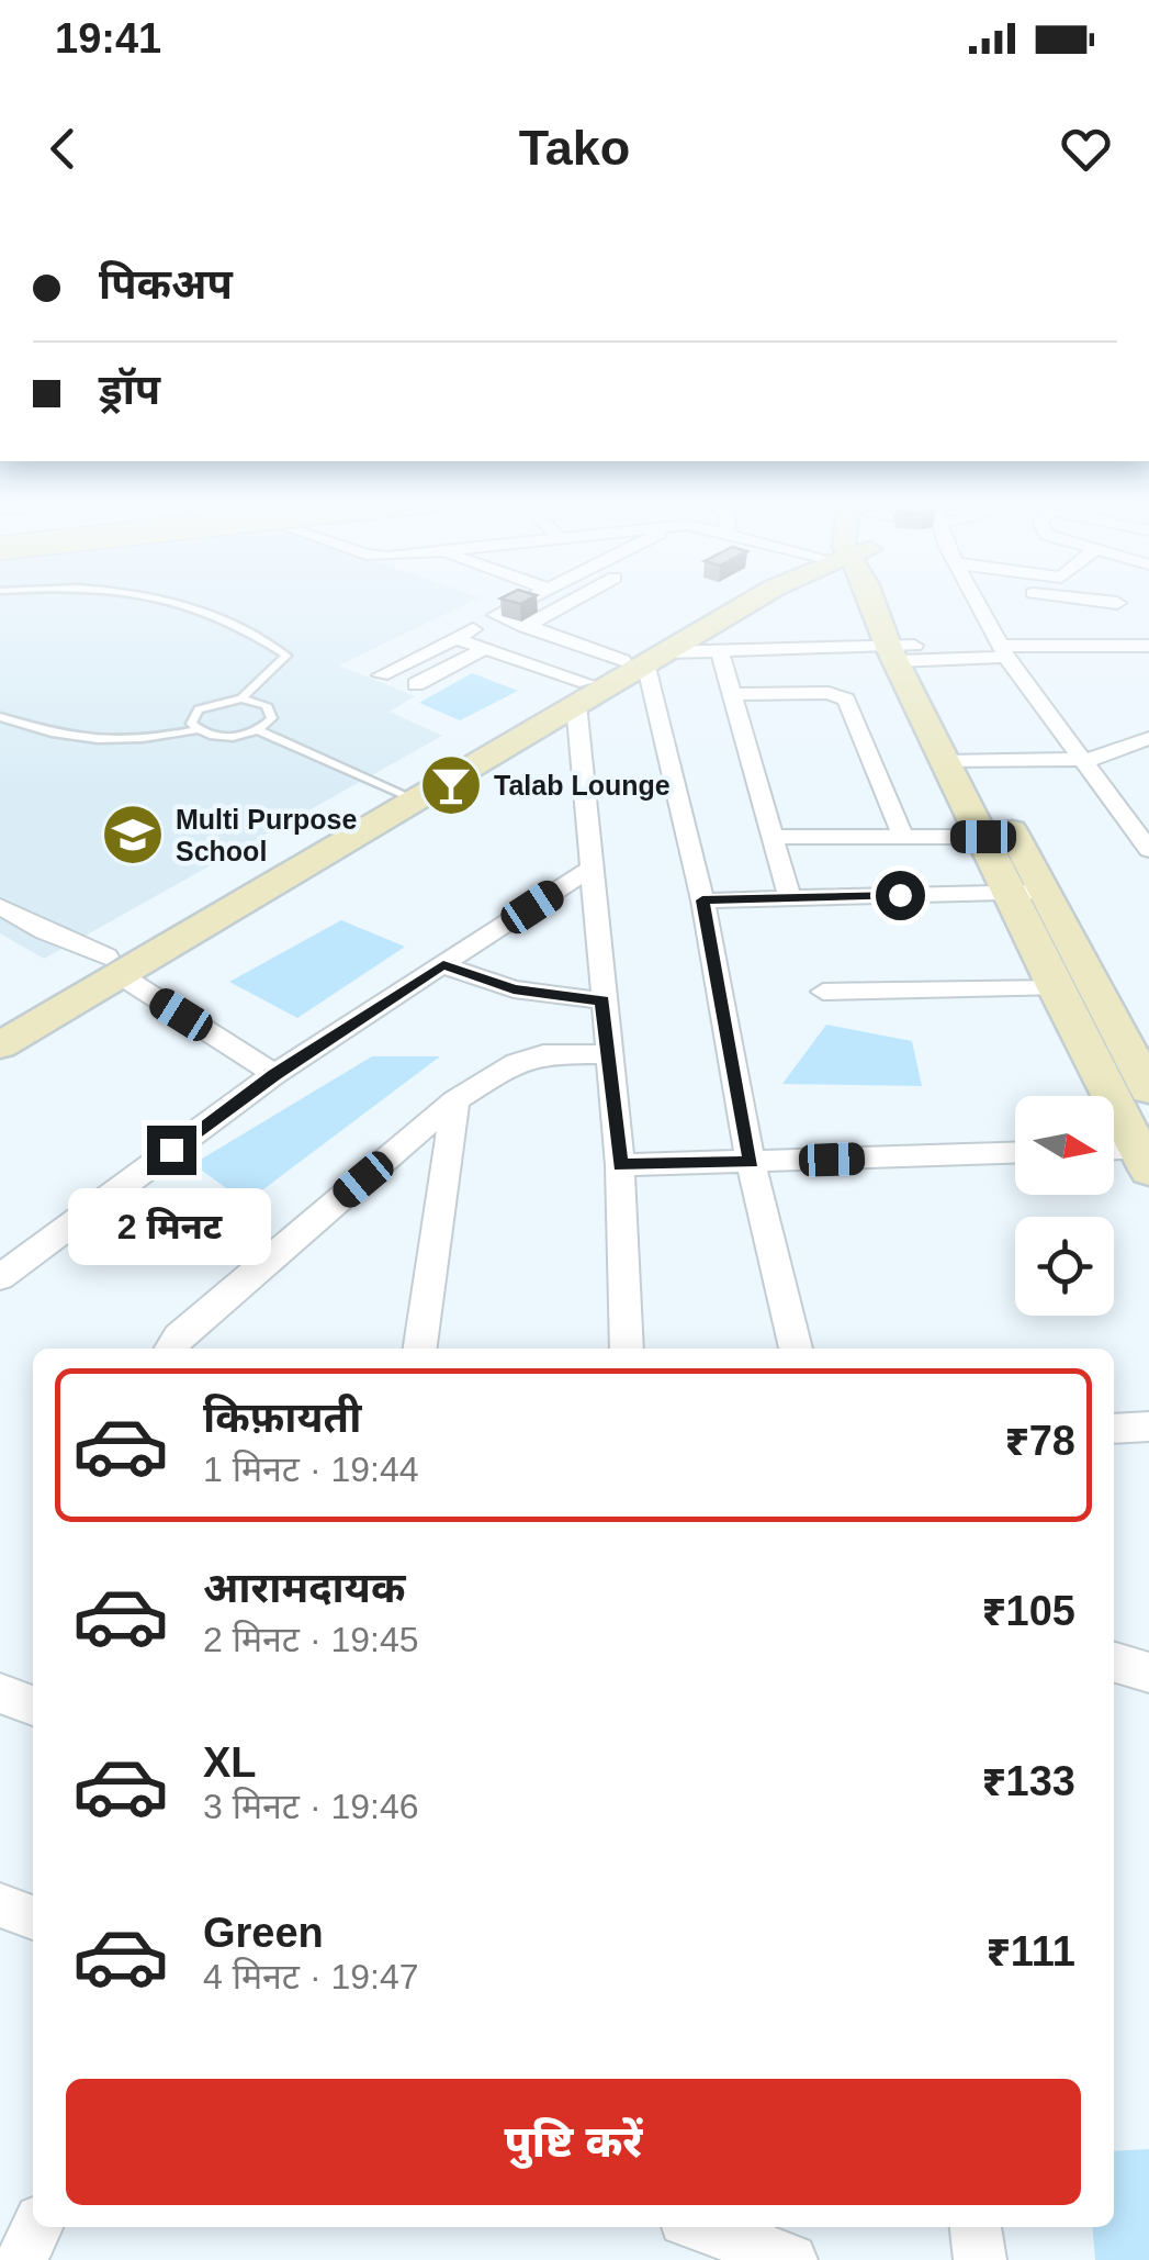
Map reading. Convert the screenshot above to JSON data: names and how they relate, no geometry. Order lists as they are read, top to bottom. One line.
{"places":{"bar":["Talab Lounge"],"school or university":["Multi Purpose School"]},"north":"right","page":{"status":"19:41","header":"Tako","banner":["पिकअप","ड्रॉप"],"bubble":"2 मिनट","list":[{"name":"किफ़ायती","note":"1 मिनट · 19:44","value":"₹78"},{"name":"आरामदायक","note":"2 मिनट · 19:45","value":"₹105"},{"name":"XL","note":"3 मिनट · 19:46","value":"₹133"},{"name":"Green","note":"4 मिनट · 19:47","value":"₹111"}],"buttons":"पुष्टि करें"}}
